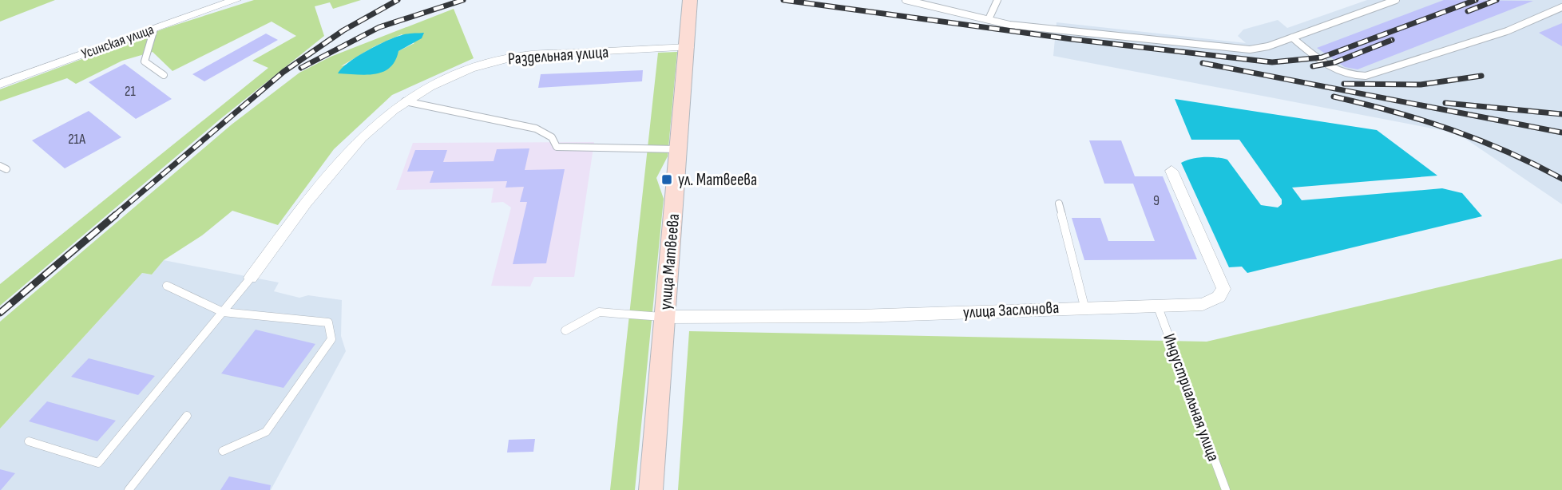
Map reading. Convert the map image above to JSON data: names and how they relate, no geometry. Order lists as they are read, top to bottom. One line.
{"streets":{"street":["Усинская улица","Раздельная улица","улица Матвеева","улица Заслонова"],"lane":["Индустриальная улица"]},"crossings":[["Раздельная улица","улица Матвеева"],["улица Матвеева","улица Заслонова"],["улица Заслонова","Индустриальная улица"]],"places":{"transit":["ул. Матвеева"]},"house_numbers":["21","21А","9"]}
